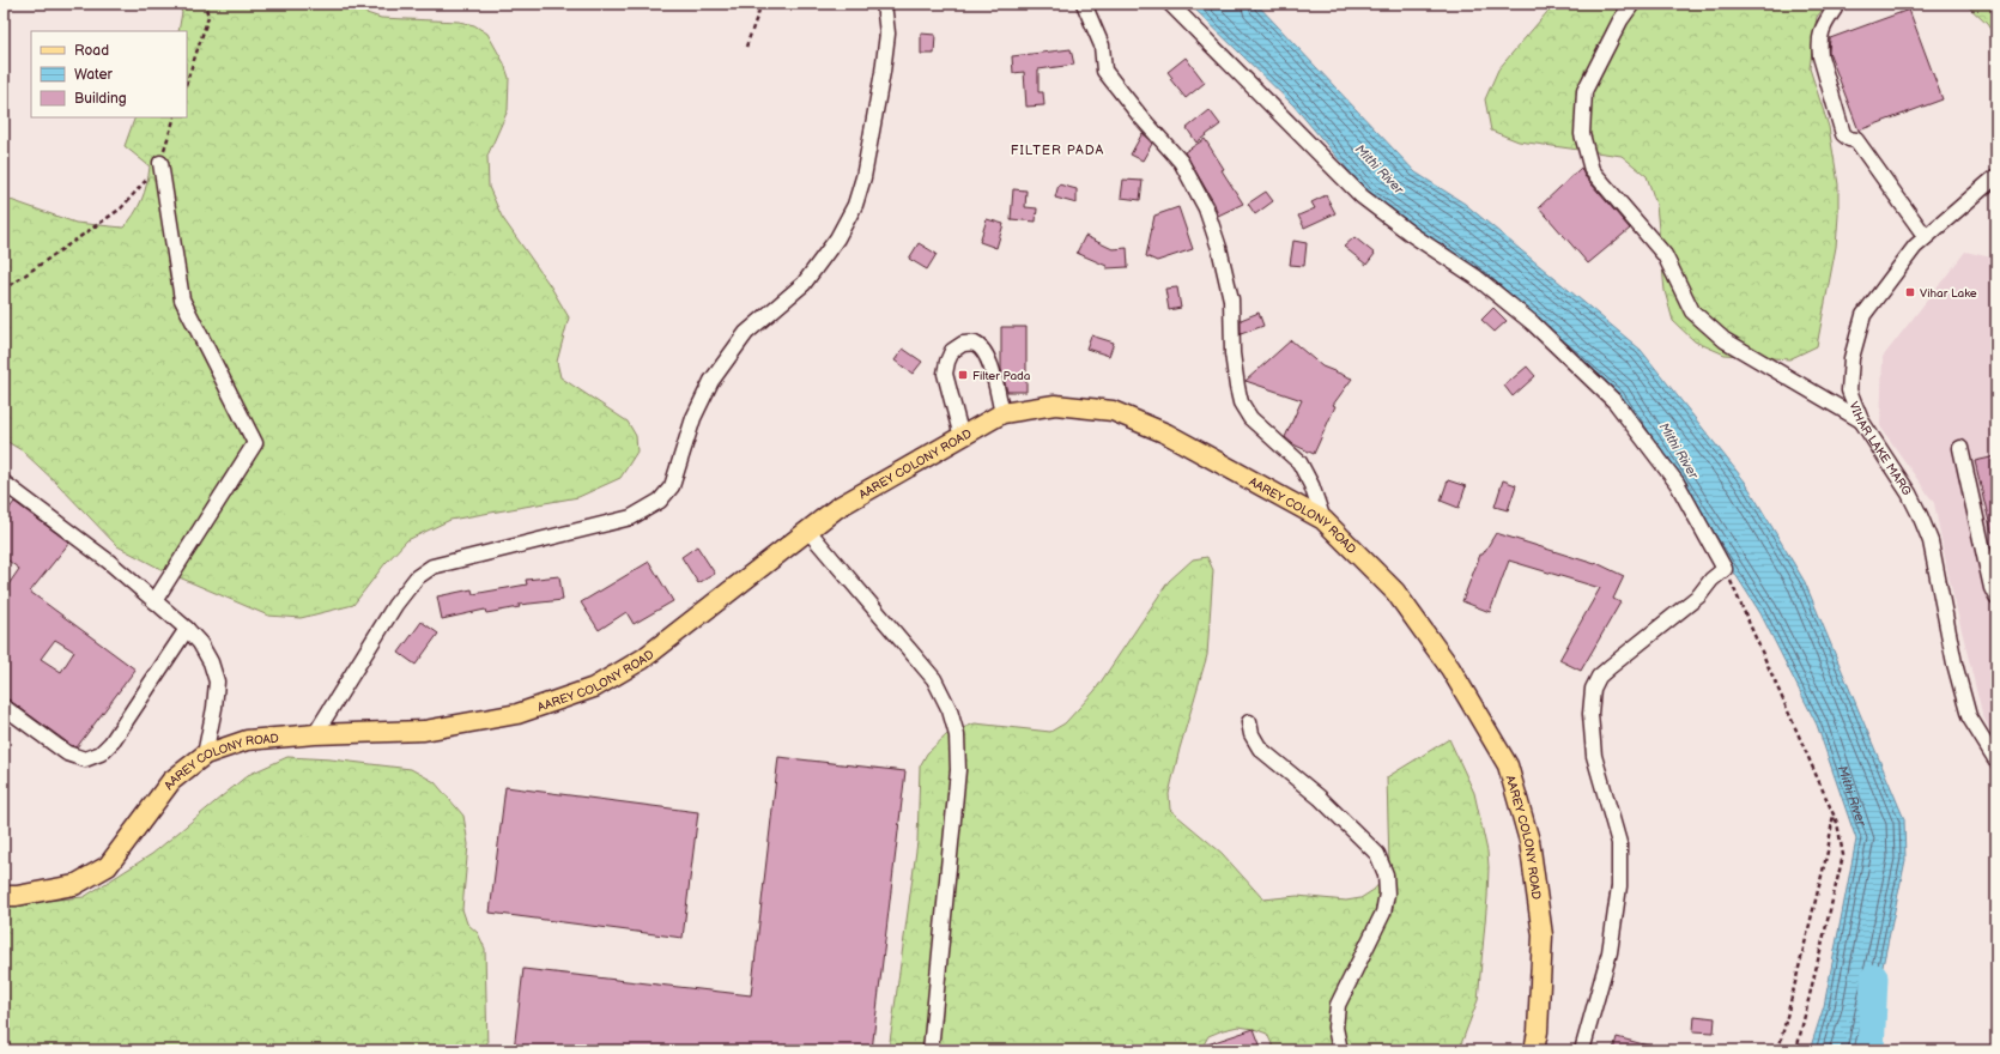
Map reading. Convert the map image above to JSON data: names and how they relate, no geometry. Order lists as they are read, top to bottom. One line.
{"streets":{"main road":["AAREY COLONY ROAD"],"street":["VIHAR LAKE MARG"]},"districts":["FILTER PADA"],"water":["Mithi River"],"places":{"transit":["Vihar Lake","Filter Pada"]},"legend":["Road","Water","Building"]}
